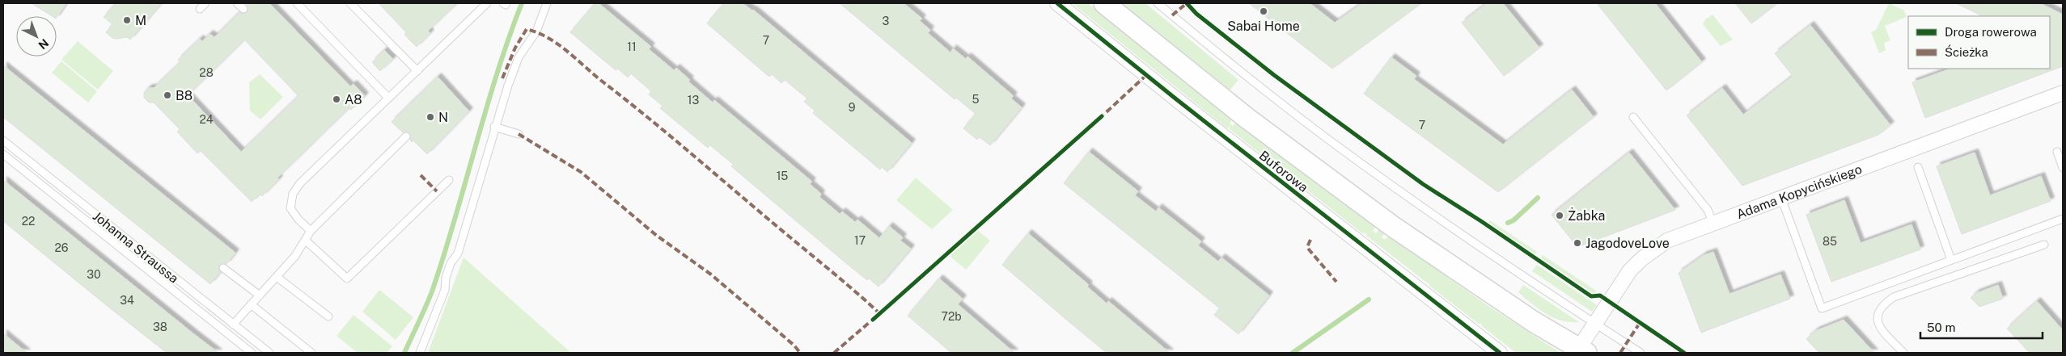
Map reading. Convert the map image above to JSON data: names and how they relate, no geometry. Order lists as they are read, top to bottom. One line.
{"streets":{"main road":["Buforowa"],"street":["Adama Kopycińskiego"],"lane":["Johanna Straussa"]},"crossings":[["Buforowa","Adama Kopycińskiego"]],"places":["Sabai Home","M","B8","A8","N","Żabka","JagodoveLove"],"house_numbers":["3","7","11","28","5","13","9","24","7","15","22","17","85","26","30","34","72b","38"],"legend":["Droga rowerowa","Ścieżka"],"scale_bar":"50 m","north":"bottom right"}
